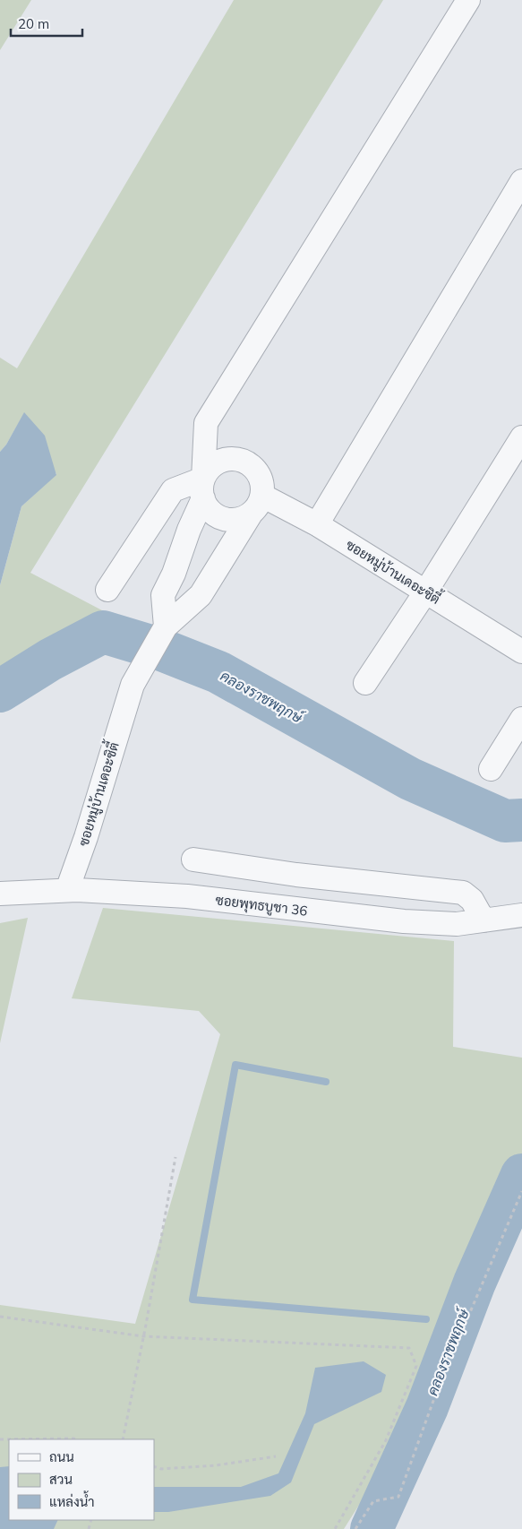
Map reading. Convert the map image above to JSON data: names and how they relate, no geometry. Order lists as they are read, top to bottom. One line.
{"streets":{"street":["ซอยหมู่บ้านเดอะซิตี้","ซอยพุทธบูชา 36"]},"crossings":[["ซอยหมู่บ้านเดอะซิตี้","ซอยพุทธบูชา 36"]],"water":["คลองราชพฤกษ์"],"legend":["ถนน","สวน","แหล่งน้ำ"],"scale_bar":"20 m"}
